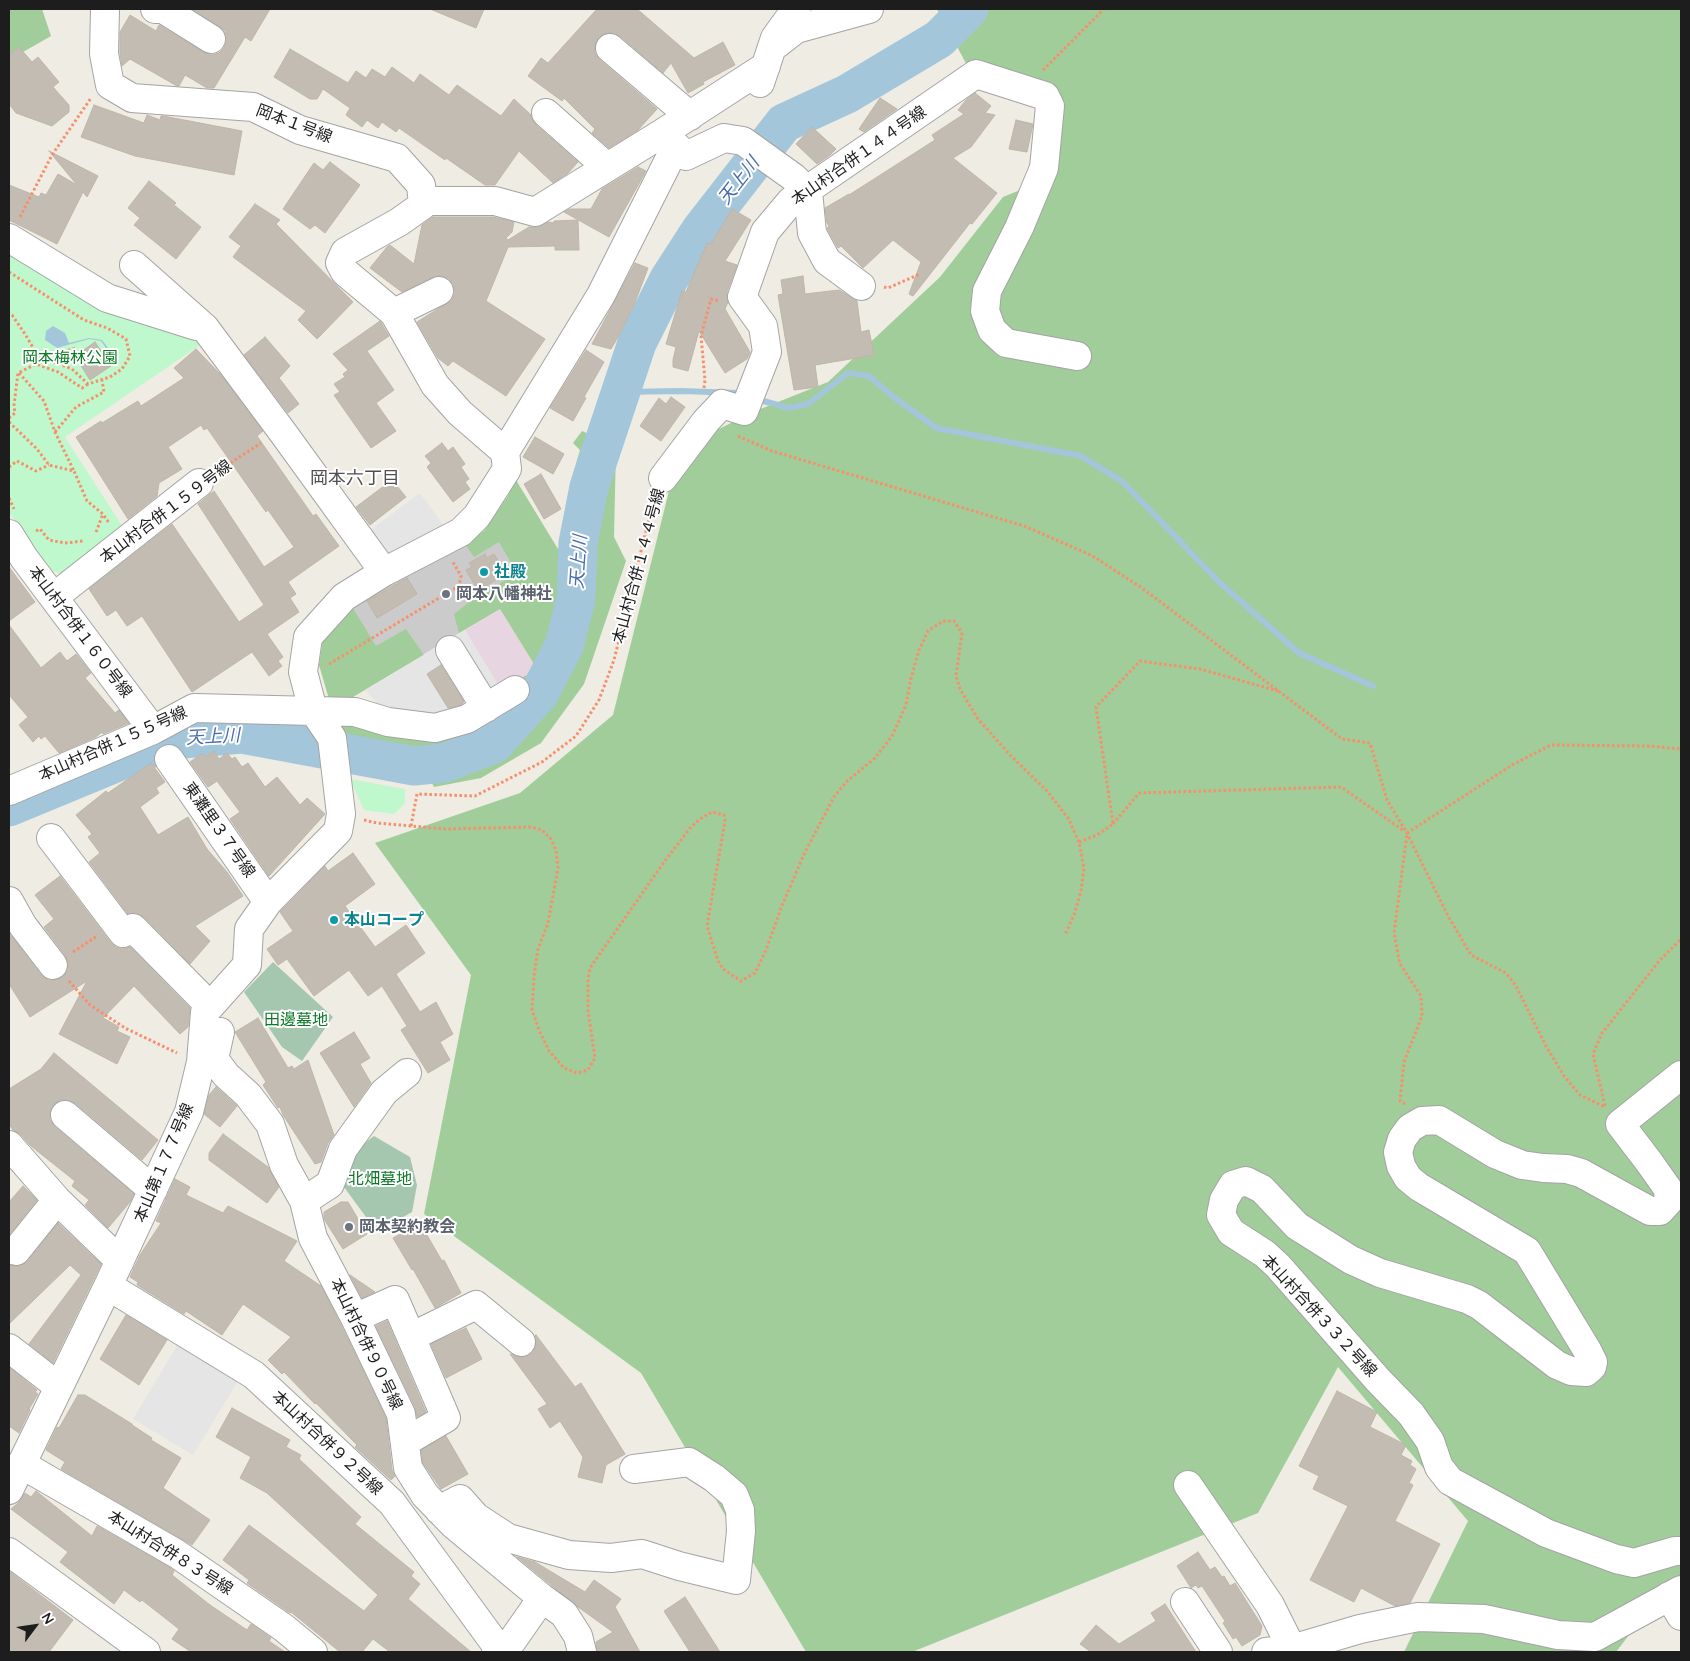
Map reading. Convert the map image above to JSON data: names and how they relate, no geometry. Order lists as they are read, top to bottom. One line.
{"streets":{"street":["岡本１号線","本山村合併１４４号線","本山村合併１５９号線","本山村合併１６０号線","本山村合併１５５号線","東灘里３７号線","本山第１７７号線","本山村合併３３２号線","本山村合併９０号線","本山村合併９２号線","本山村合併８３号線"]},"crossings":[["本山村合併１５９号線","本山村合併１６０号線"],["本山村合併１６０号線","本山村合併１５５号線"],["本山村合併１５５号線","本山第１７７号線"],["東灘里３７号線","本山第１７７号線"],["本山第１７７号線","本山村合併９０号線"],["本山第１７７号線","本山村合併９２号線"],["本山第１７７号線","本山村合併８３号線"]],"districts":["岡本六丁目"],"water":["天上川"],"parks":["岡本梅林公園","田邊墓地","北畑墓地"],"places":["社殿","岡本八幡神社","本山コープ","岡本契約教会"],"north":"top right"}
